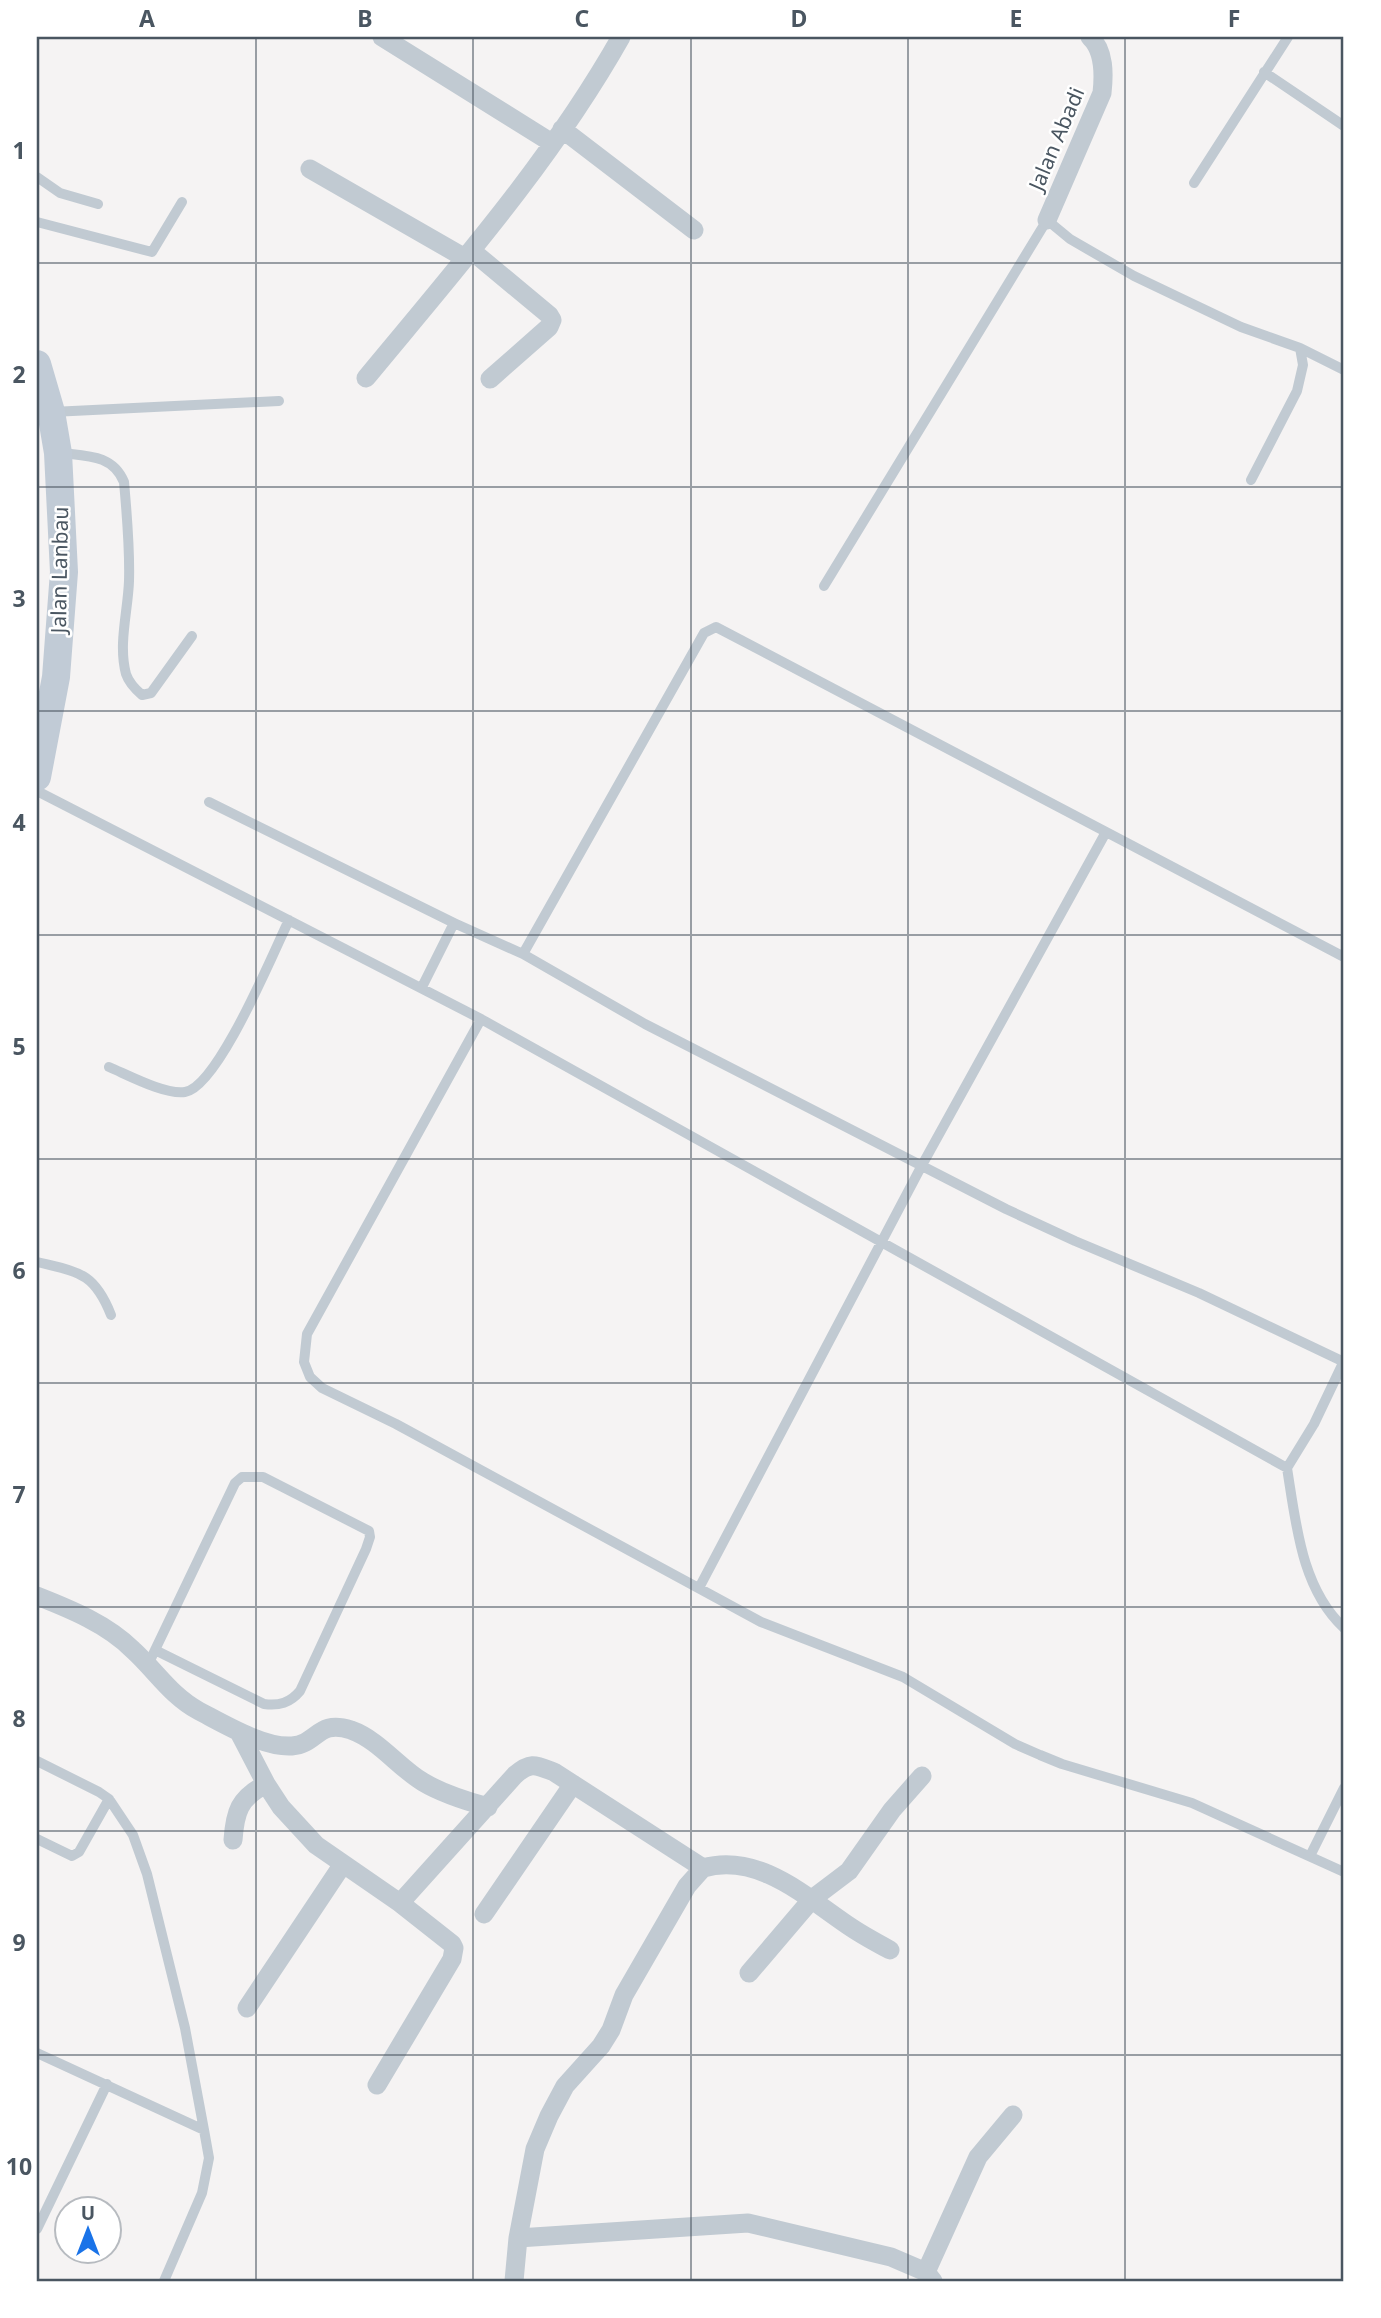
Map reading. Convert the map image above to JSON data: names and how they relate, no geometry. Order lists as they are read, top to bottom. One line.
{"streets":{"street":["Jalan Abadi","Jalan Lanbau"]},"north":"top","grid":{"columns":["A","B","C","D","E","F"],"rows":["1","2","3","4","5","6","7","8","9","10"]}}
